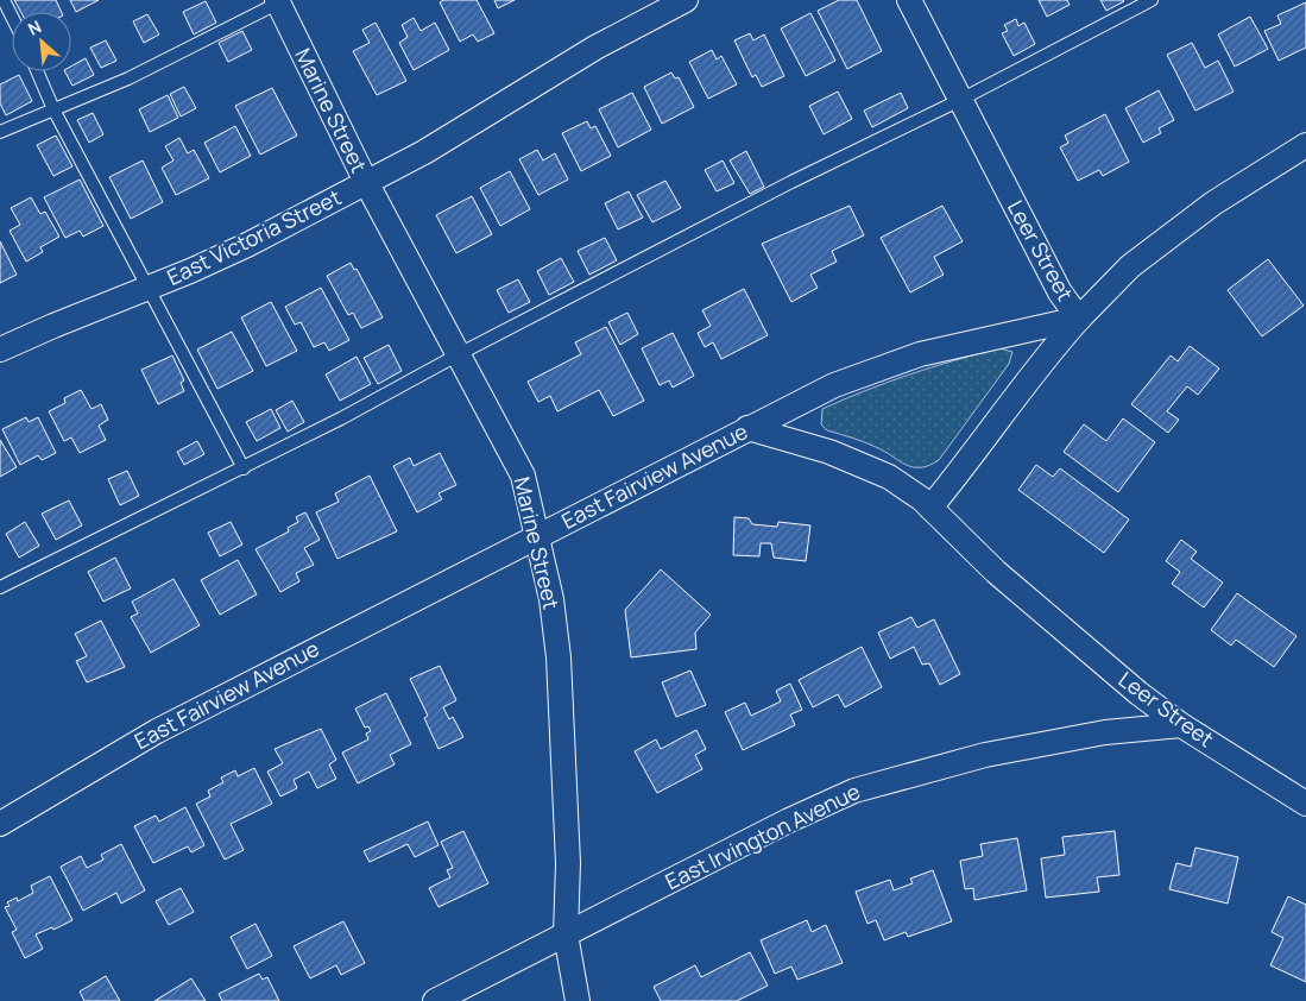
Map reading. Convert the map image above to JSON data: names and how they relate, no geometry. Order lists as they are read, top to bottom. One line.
{"streets":{"street":["Marine Street","East Victoria Street","Leer Street","East Fairview Avenue","East Irvington Avenue"]},"crossings":[["Marine Street","East Victoria Street"],["Marine Street","East Fairview Avenue"],["Marine Street","East Irvington Avenue"],["Leer Street","East Fairview Avenue"],["Leer Street","East Irvington Avenue"]],"north":"top left"}
